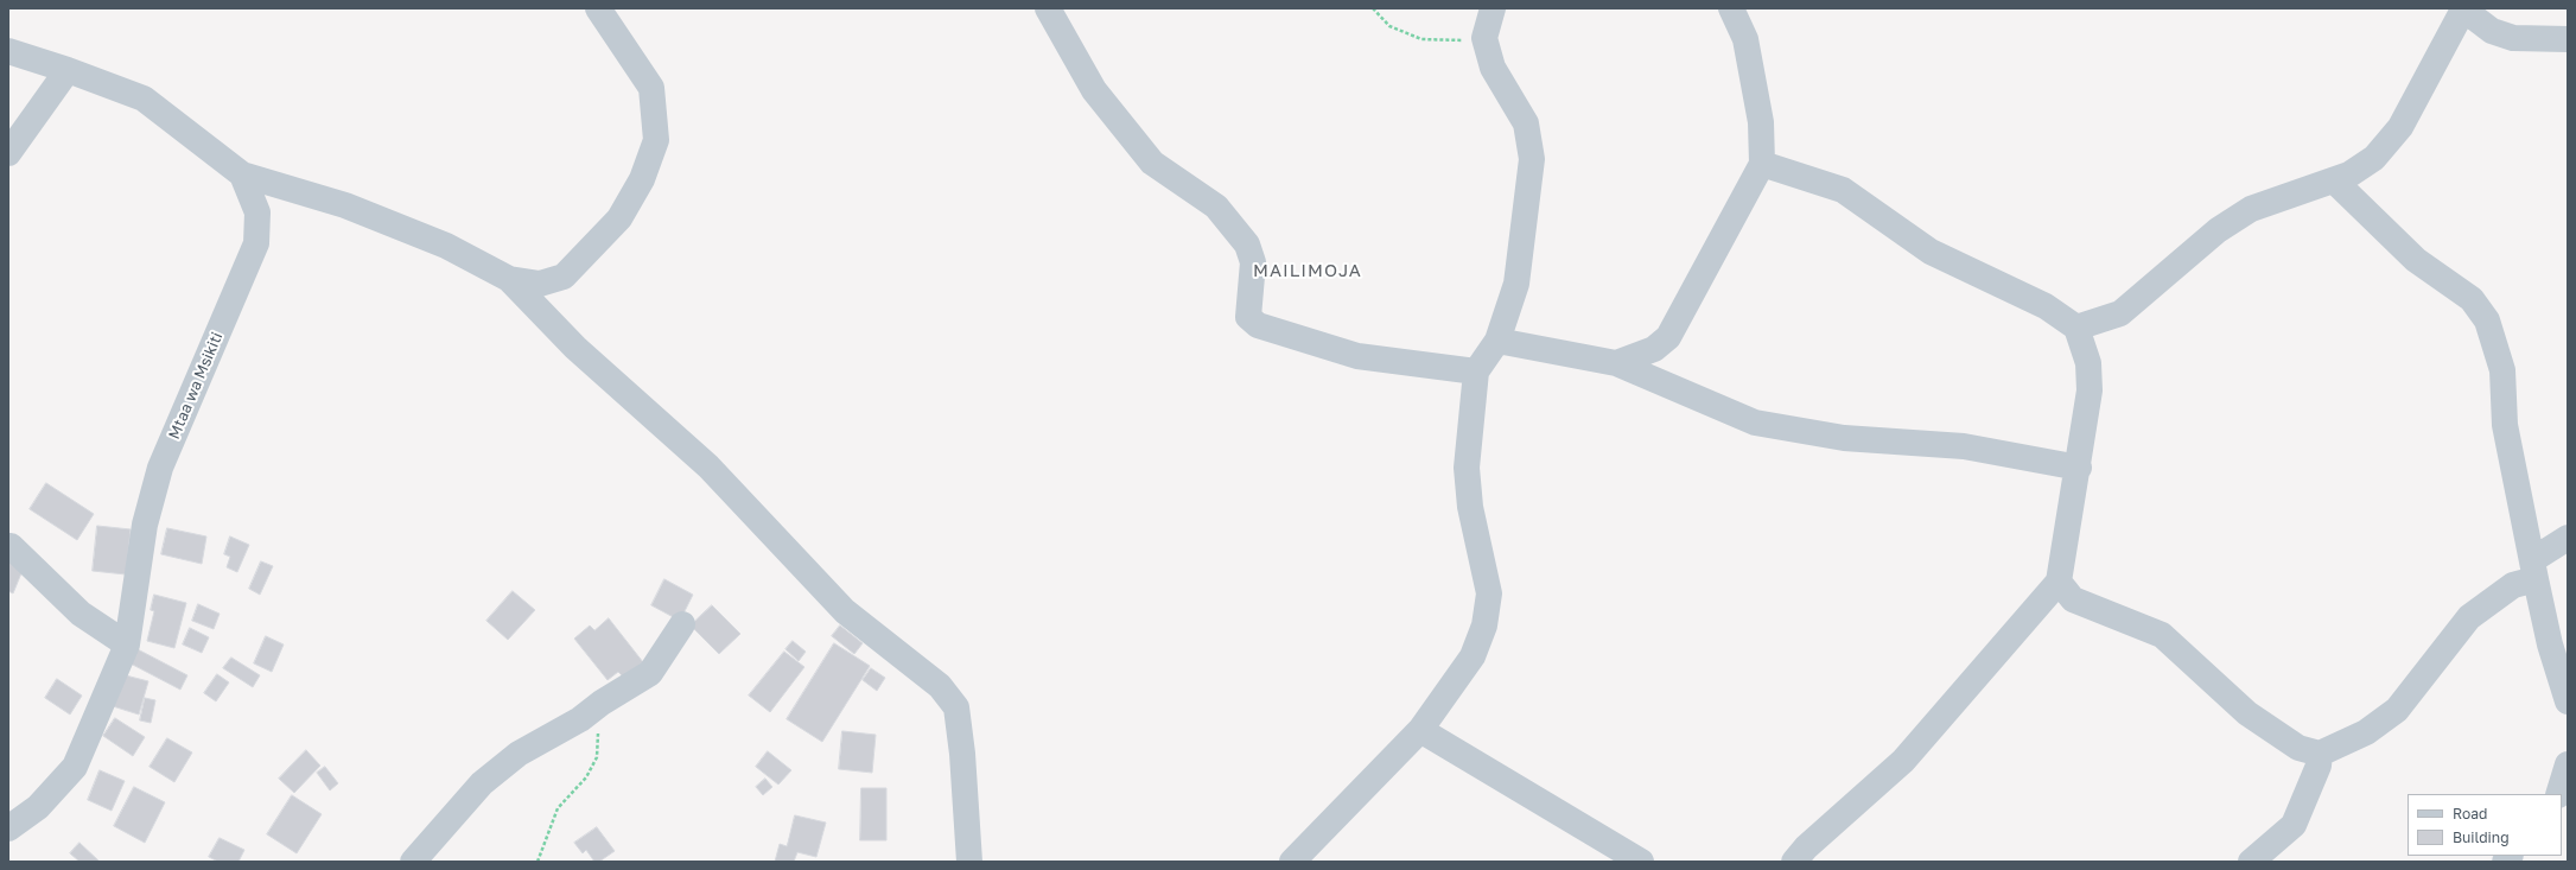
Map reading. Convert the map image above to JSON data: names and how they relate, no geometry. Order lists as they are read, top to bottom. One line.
{"streets":{"street":["Mtaa wa Msikiti"]},"districts":["MAILIMOJA"],"legend":["Road","Building"]}
